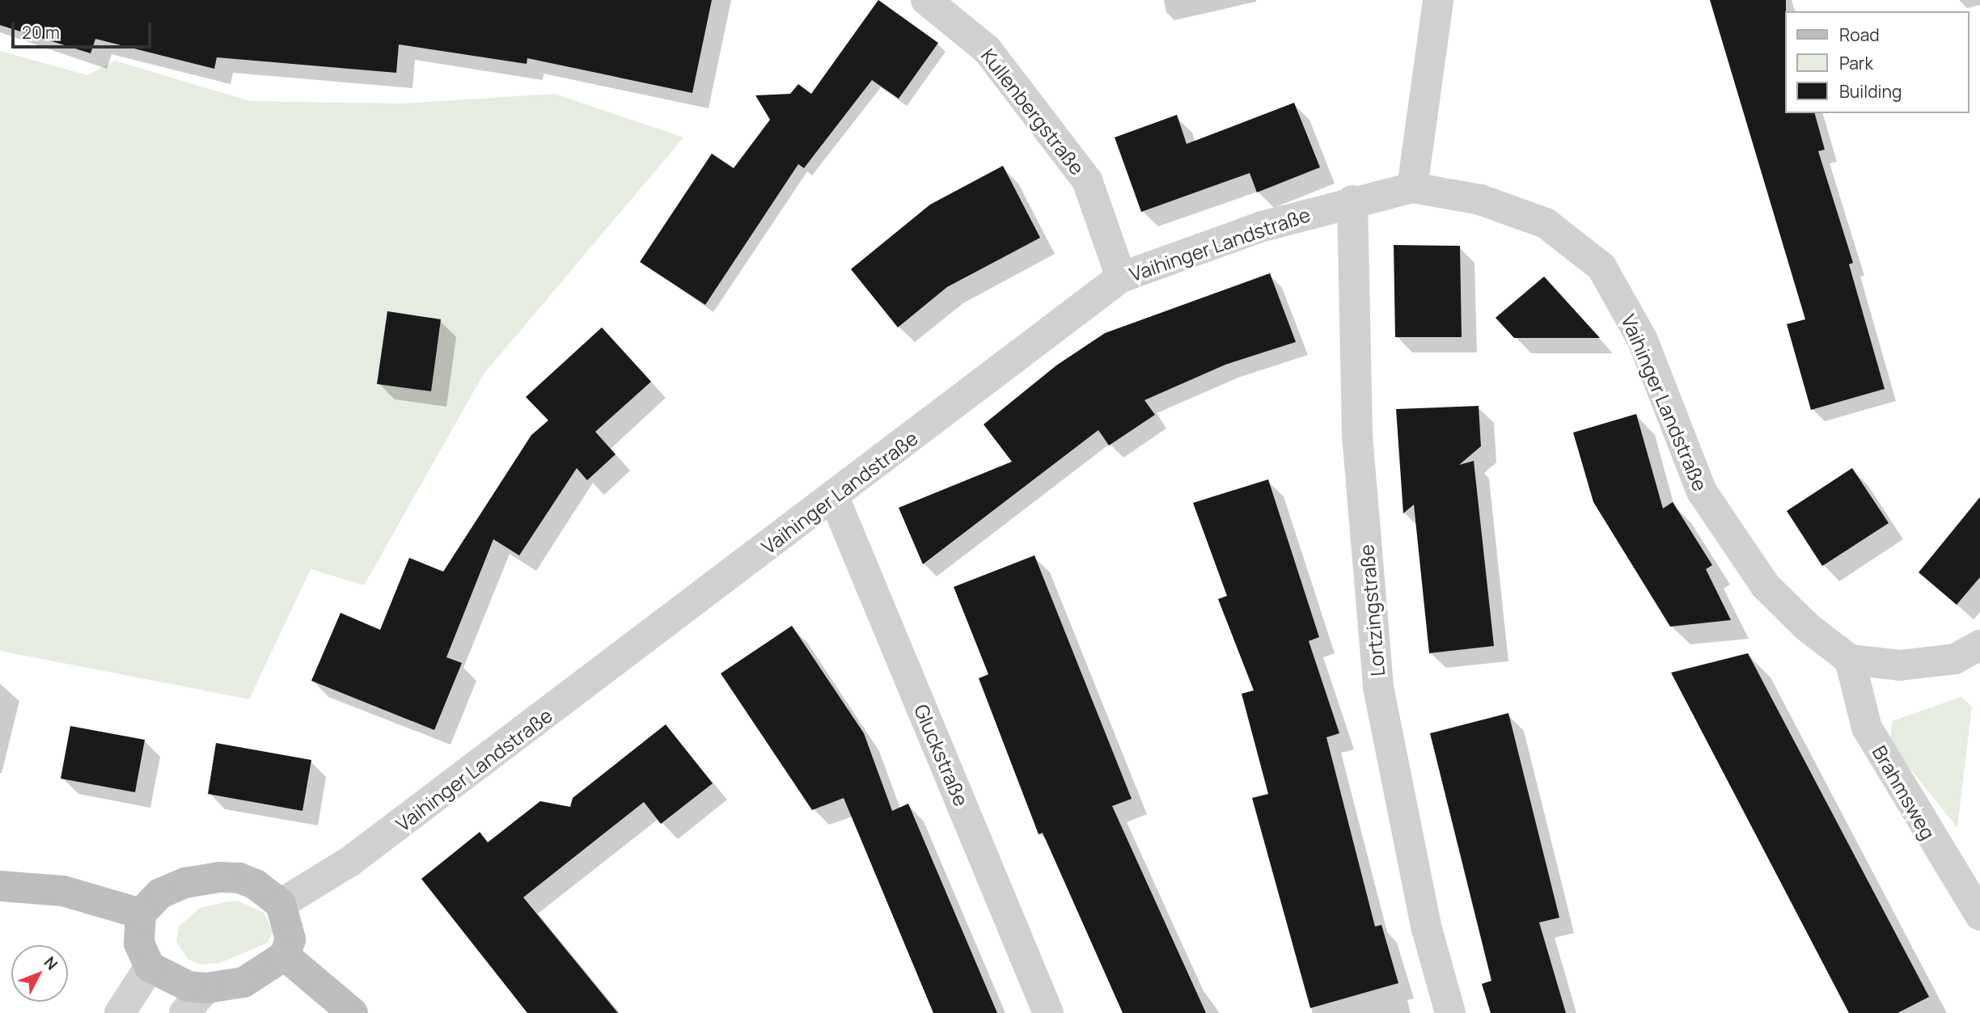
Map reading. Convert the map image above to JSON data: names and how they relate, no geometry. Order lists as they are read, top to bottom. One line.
{"streets":{"street":["Kullenbergstraße","Vaihinger Landstraße","Lortzingstraße","Gluckstraße","Brahmsweg"]},"crossings":[["Kullenbergstraße","Vaihinger Landstraße"],["Vaihinger Landstraße","Lortzingstraße"],["Vaihinger Landstraße","Gluckstraße"],["Vaihinger Landstraße","Brahmsweg"]],"legend":["Road","Park","Building"],"scale_bar":"20 m","north":"top right"}
